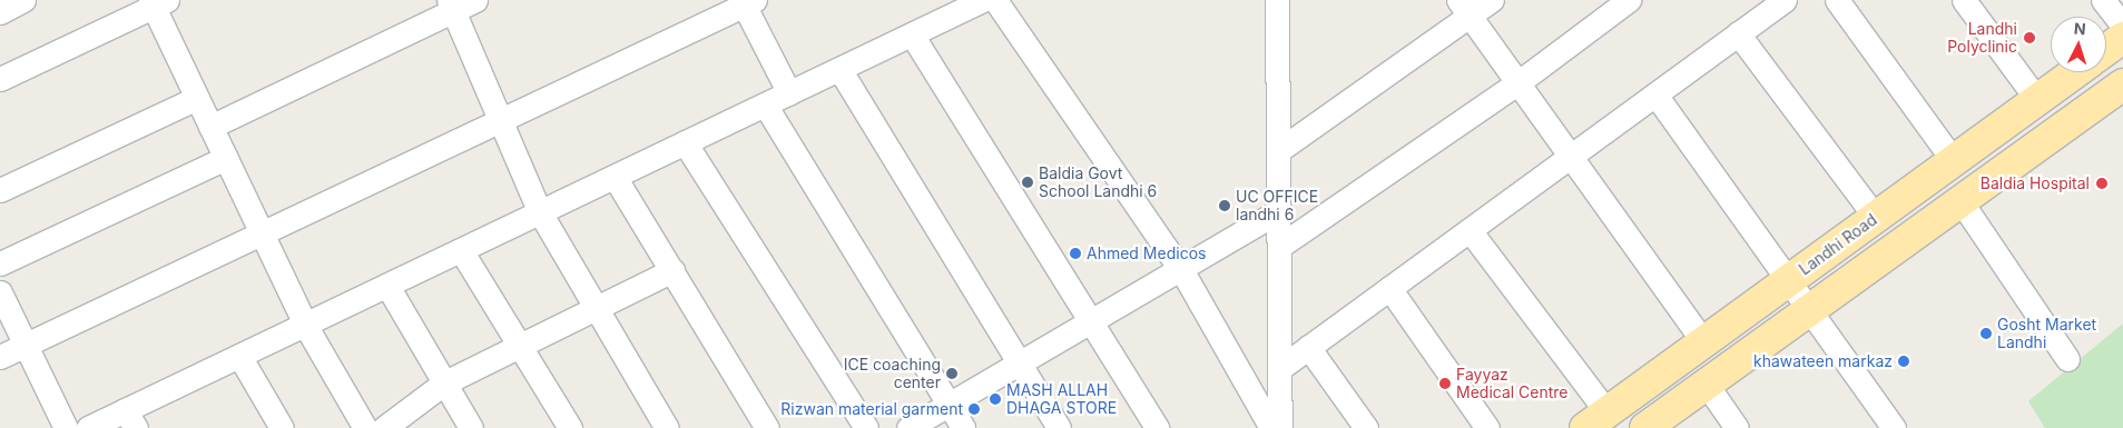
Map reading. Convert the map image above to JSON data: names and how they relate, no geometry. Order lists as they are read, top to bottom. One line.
{"streets":{"main road":["Landhi Road"]},"places":["Landhi Polyclinic","Baldia Govt School Landhi 6","Baldia Hospital","UC OFFICE landhi 6","Ahmed Medicos","Gosht Market Landhi","khawateen markaz","ICE coaching center","Fayyaz Medical Centre","MASH ALLAH DHAGA STORE","Rizwan material garment"],"north":"top"}
